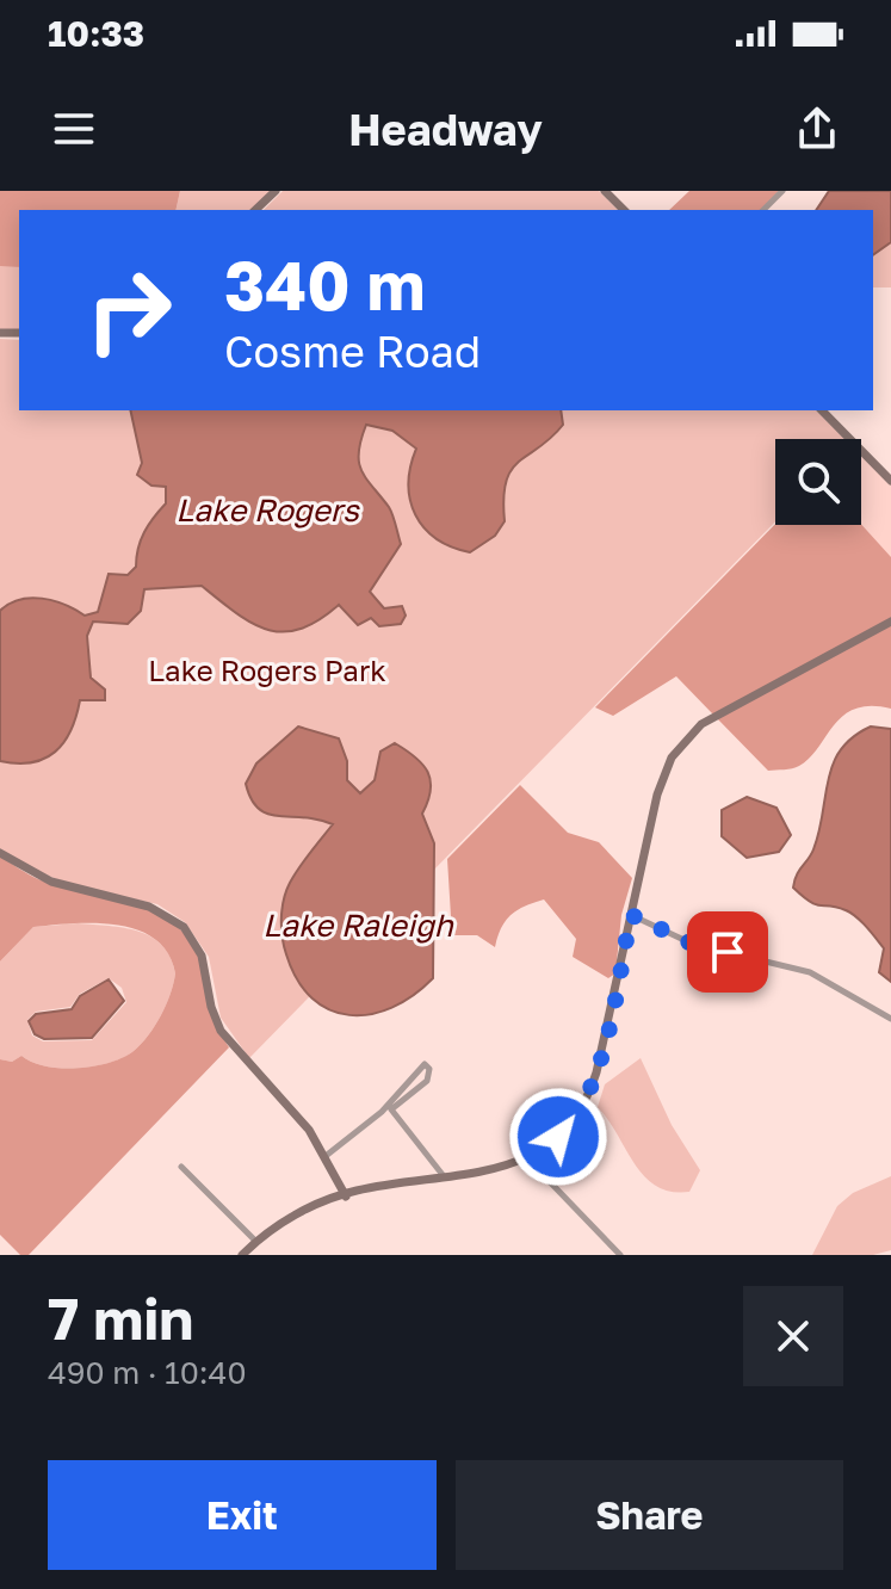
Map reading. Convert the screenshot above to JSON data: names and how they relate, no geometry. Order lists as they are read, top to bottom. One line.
{"water":["Lake Rogers","Lake Raleigh"],"parks":["Lake Rogers Park"],"page":{"status":"10:33","header":"Headway","turn":["340 m","Cosme Road"],"heading":["7 min","490 m · 10:40"],"buttons":["Exit","Share"]}}
